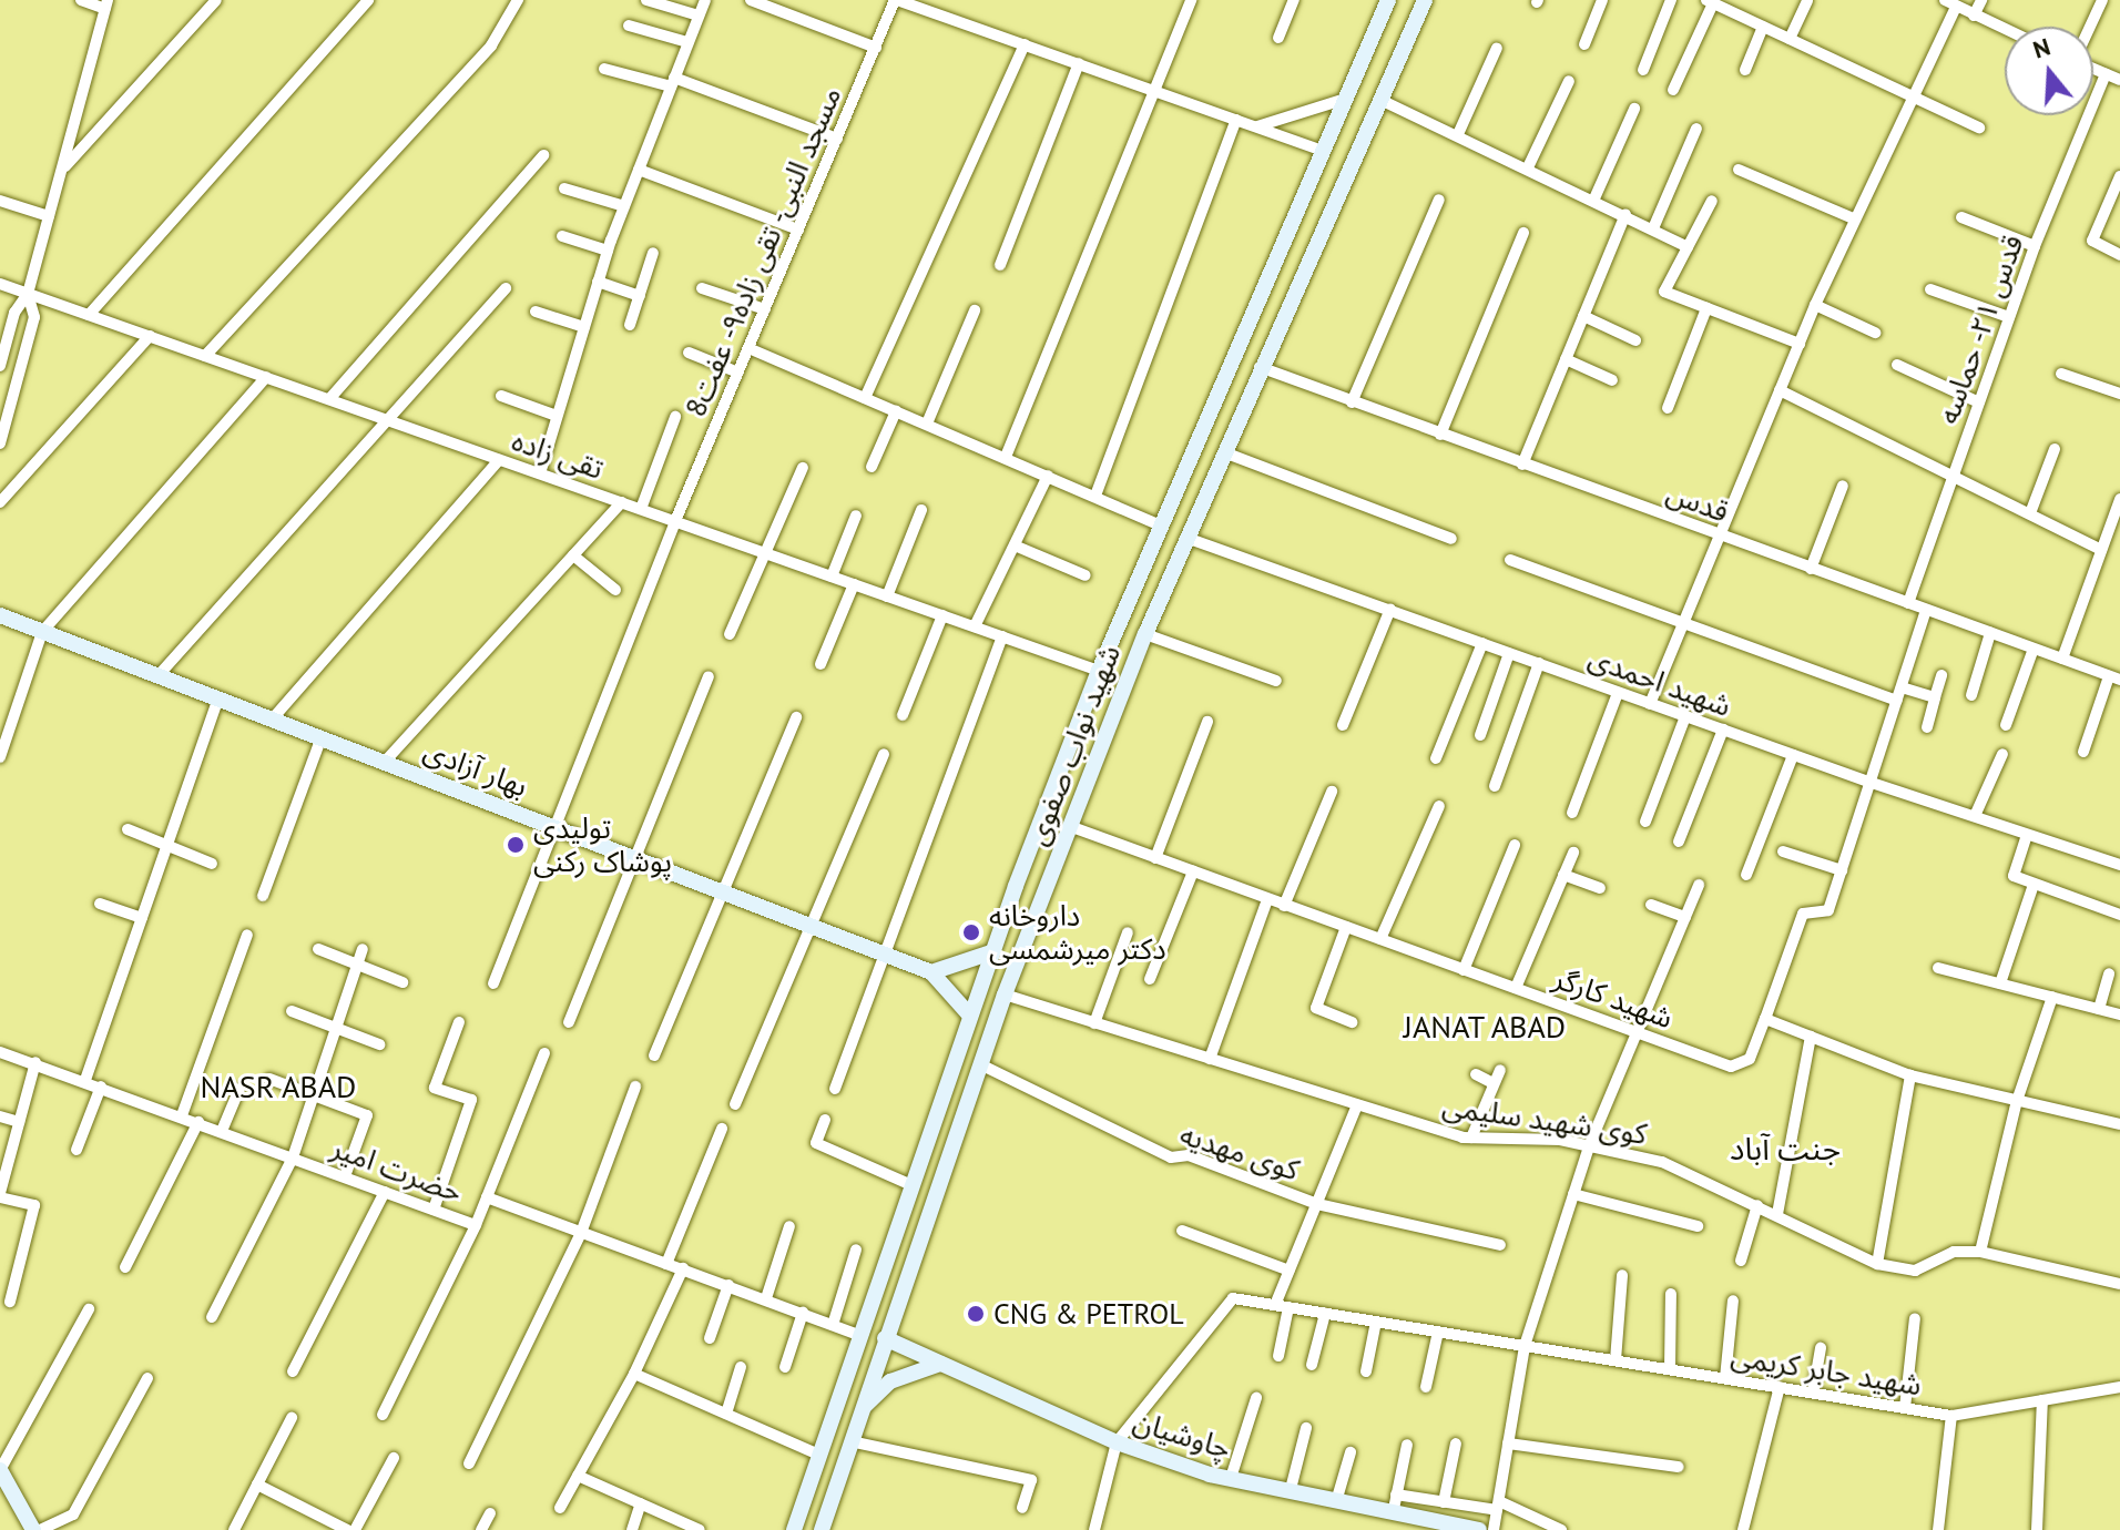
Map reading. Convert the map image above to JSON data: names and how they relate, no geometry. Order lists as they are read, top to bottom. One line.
{"streets":{"main road":["شهید نواب صفوی","بهار آزادی","چاوشیان"],"street":["مسجد النبی- تقی زاده۹- عفت8","قدس ۲۱- حماسه","تقی زاده","قدس","شهید احمدی","شهید کارگر","کوی شهید سلیمی","کوی مهدیه","حضرت امیر","شهید جابر کریمی"]},"crossings":[["مسجد النبی- تقی زاده۹- عفت8","تقی زاده"],["مسجد النبی- تقی زاده۹- عفت8","بهار آزادی"],["قدس ۲۱- حماسه","قدس"],["تقی زاده","شهید نواب صفوی"],["قدس","شهید نواب صفوی"],["شهید احمدی","شهید نواب صفوی"],["شهید نواب صفوی","بهار آزادی"],["شهید نواب صفوی","شهید کارگر"],["شهید نواب صفوی","کوی شهید سلیمی"],["شهید نواب صفوی","کوی مهدیه"],["شهید نواب صفوی","حضرت امیر"],["شهید نواب صفوی","چاوشیان"],["شهید جابر کریمی","چاوشیان"]],"districts":["JANAT ABAD","NASR ABAD","جنت آباد"],"places":["تولیدی پوشاک رکنی","داروخانه دکتر میرشمسی","CNG & PETROL"],"north":"top"}
